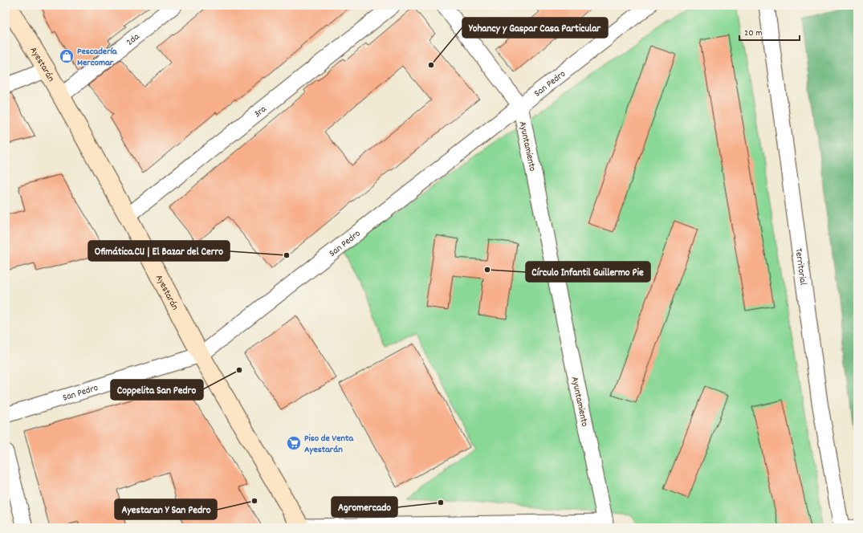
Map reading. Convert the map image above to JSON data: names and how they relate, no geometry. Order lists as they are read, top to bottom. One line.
{"streets":{"main road":["Ayestarán"],"street":["2da","San Pedro","3ra","Ayuntamiento","Territorial"]},"crossings":[["2da","Ayestarán"],["Ayestarán","San Pedro"],["Ayestarán","3ra"],["Ayestarán","Ayuntamiento"],["San Pedro","Ayuntamiento"]],"places":{"shop":["Pescadería Mercomar"],"other":["Yohancy y Gaspar Casa Particular","Ofimática.CU | El Bazar del Cerro","Círculo Infantil Guillermo Pie","Coppelita San Pedro","Ayestaran Y San Pedro","Agromercado"],"supermarket":["Piso de Venta Ayestarán"]},"scale_bar":"20 m"}
